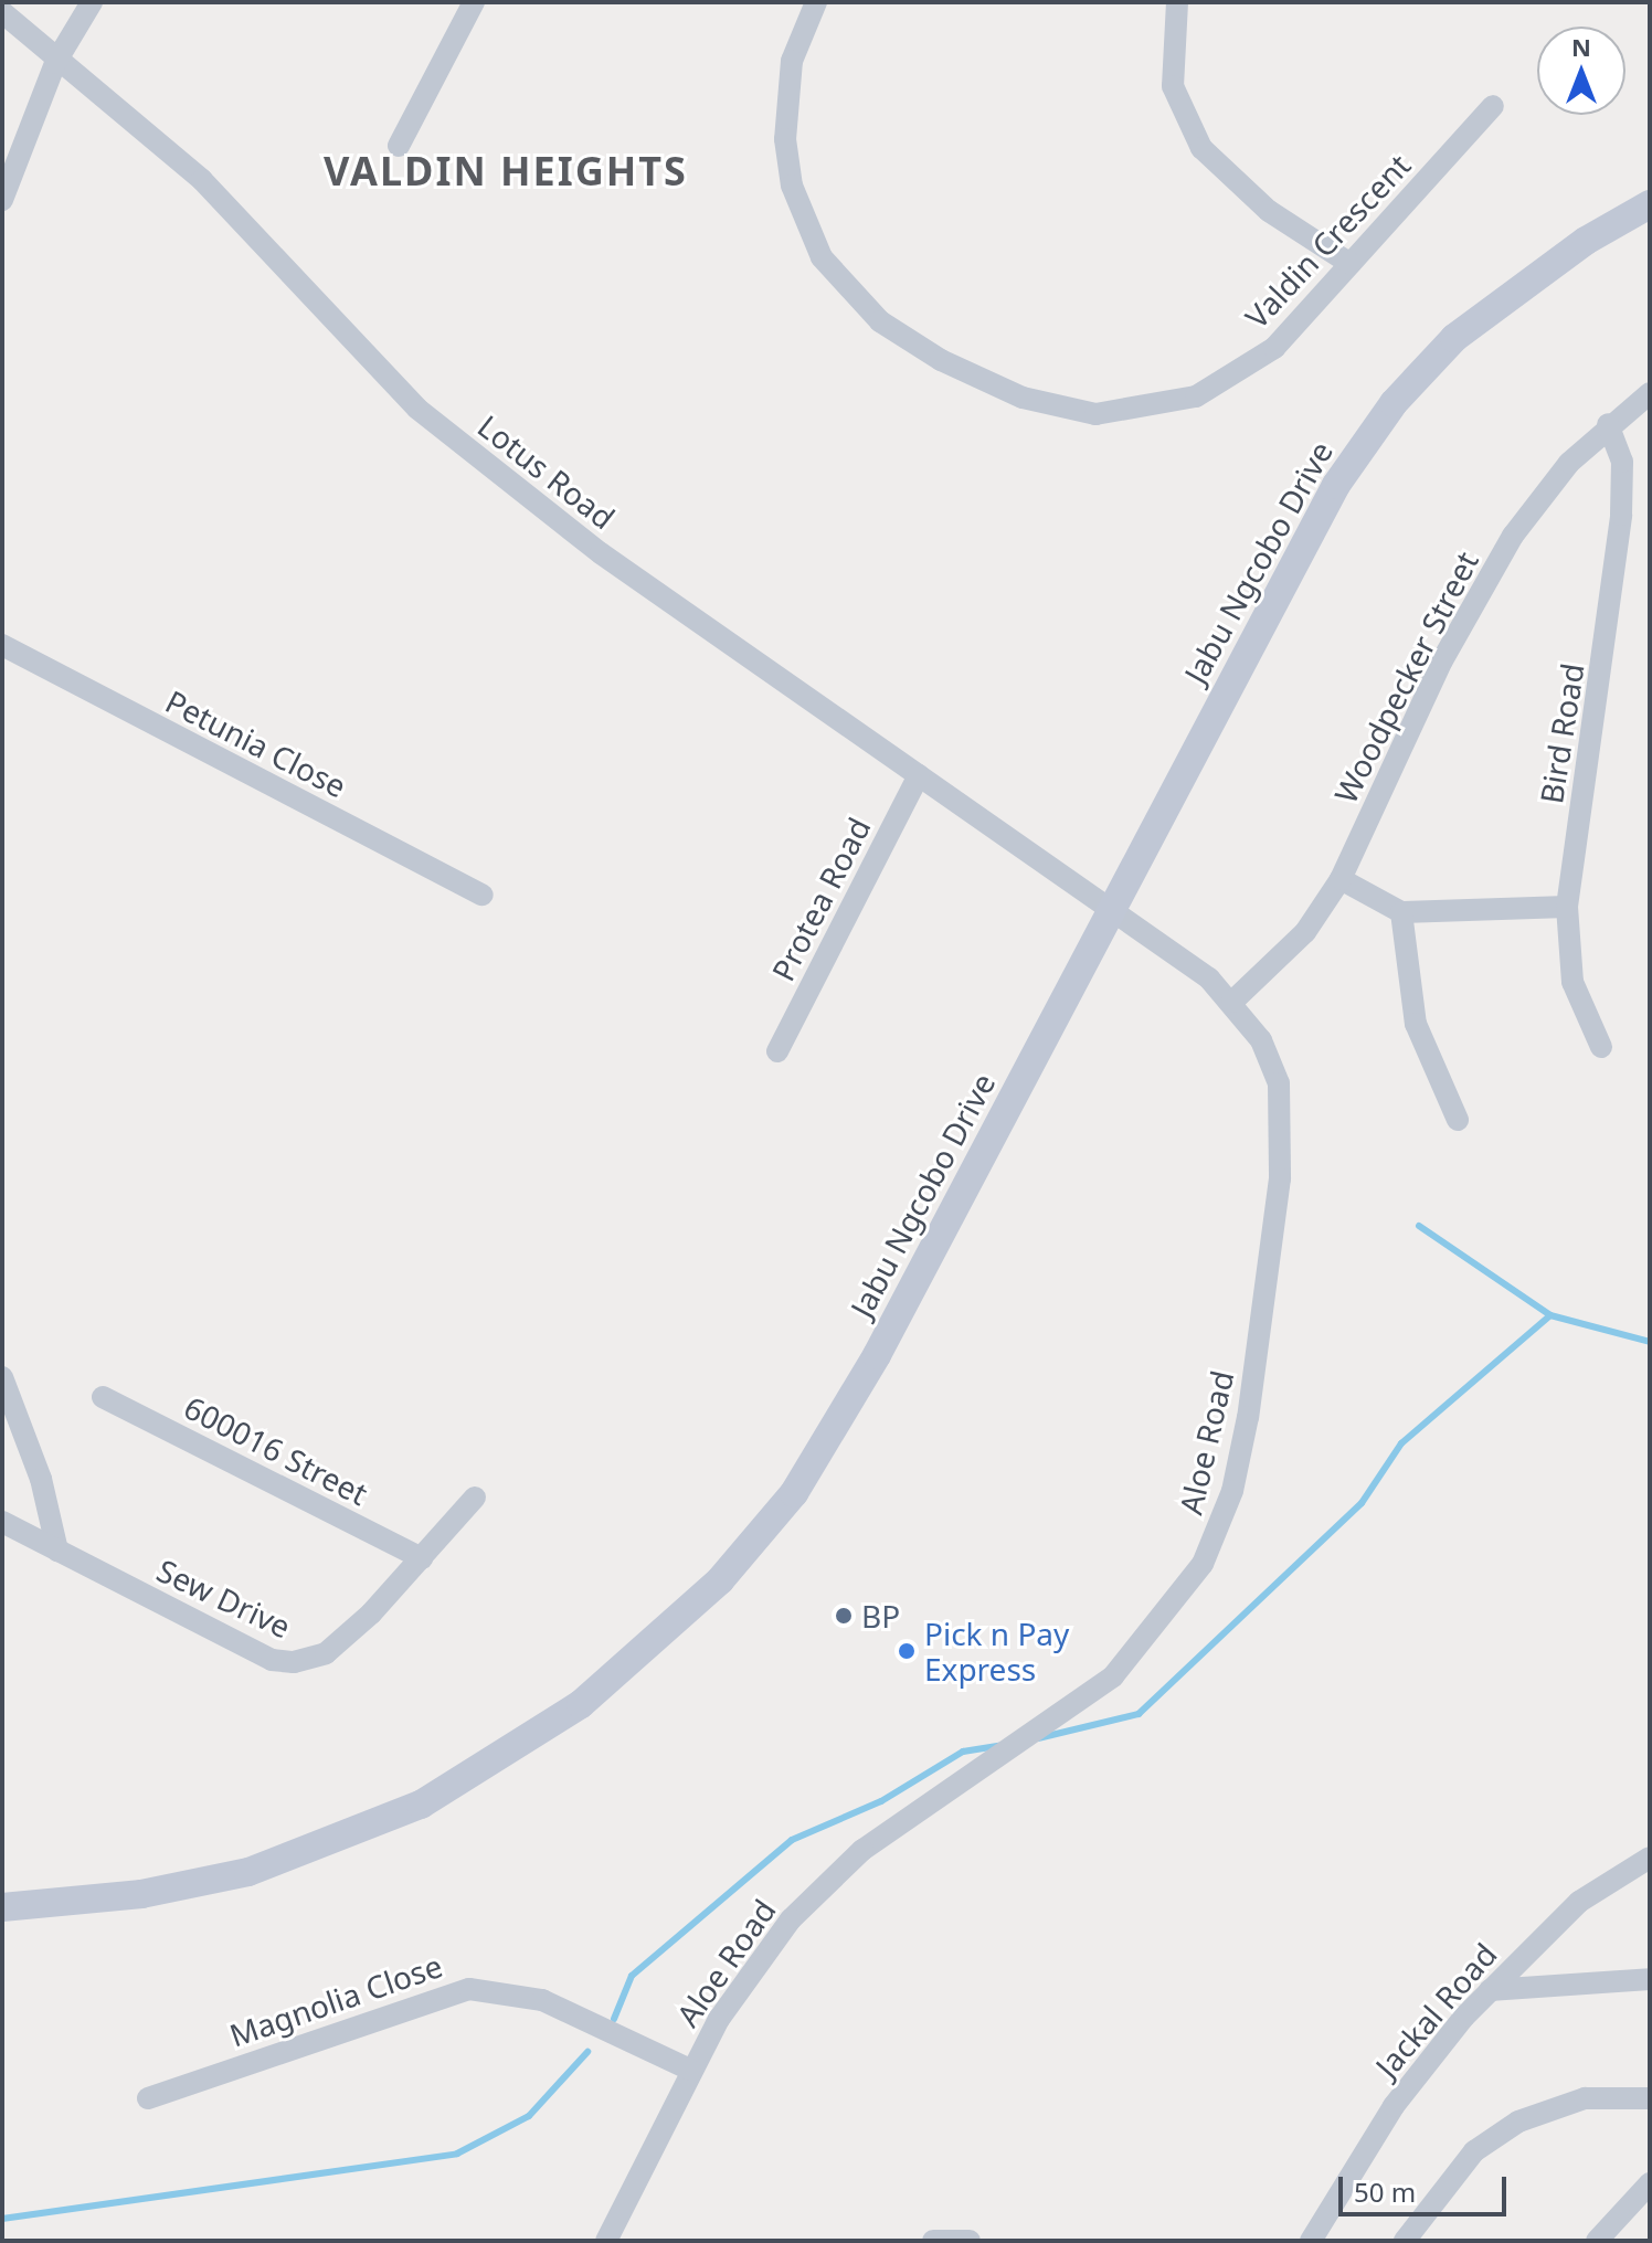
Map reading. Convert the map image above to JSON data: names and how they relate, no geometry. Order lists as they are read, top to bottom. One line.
{"streets":{"main road":["Jabu Ngcobo Drive"],"street":["Valdin Crescent","Lotus Road","Woodpecker Street","Bird Road","Petunia Close","Protea Road","Aloe Road","600016 Street","Sew Drive","Magnolia Close","Jackal Road"]},"crossings":[["Lotus Road","Jabu Ngcobo Drive"],["Lotus Road","Protea Road"],["Lotus Road","Aloe Road"],["Jabu Ngcobo Drive","Aloe Road"],["Woodpecker Street","Bird Road"],["Woodpecker Street","Aloe Road"],["Aloe Road","Magnolia Close"],["600016 Street","Sew Drive"]],"districts":["VALDIN HEIGHTS"],"places":["BP","Pick n Pay Express"],"scale_bar":"50 m","north":"top"}
